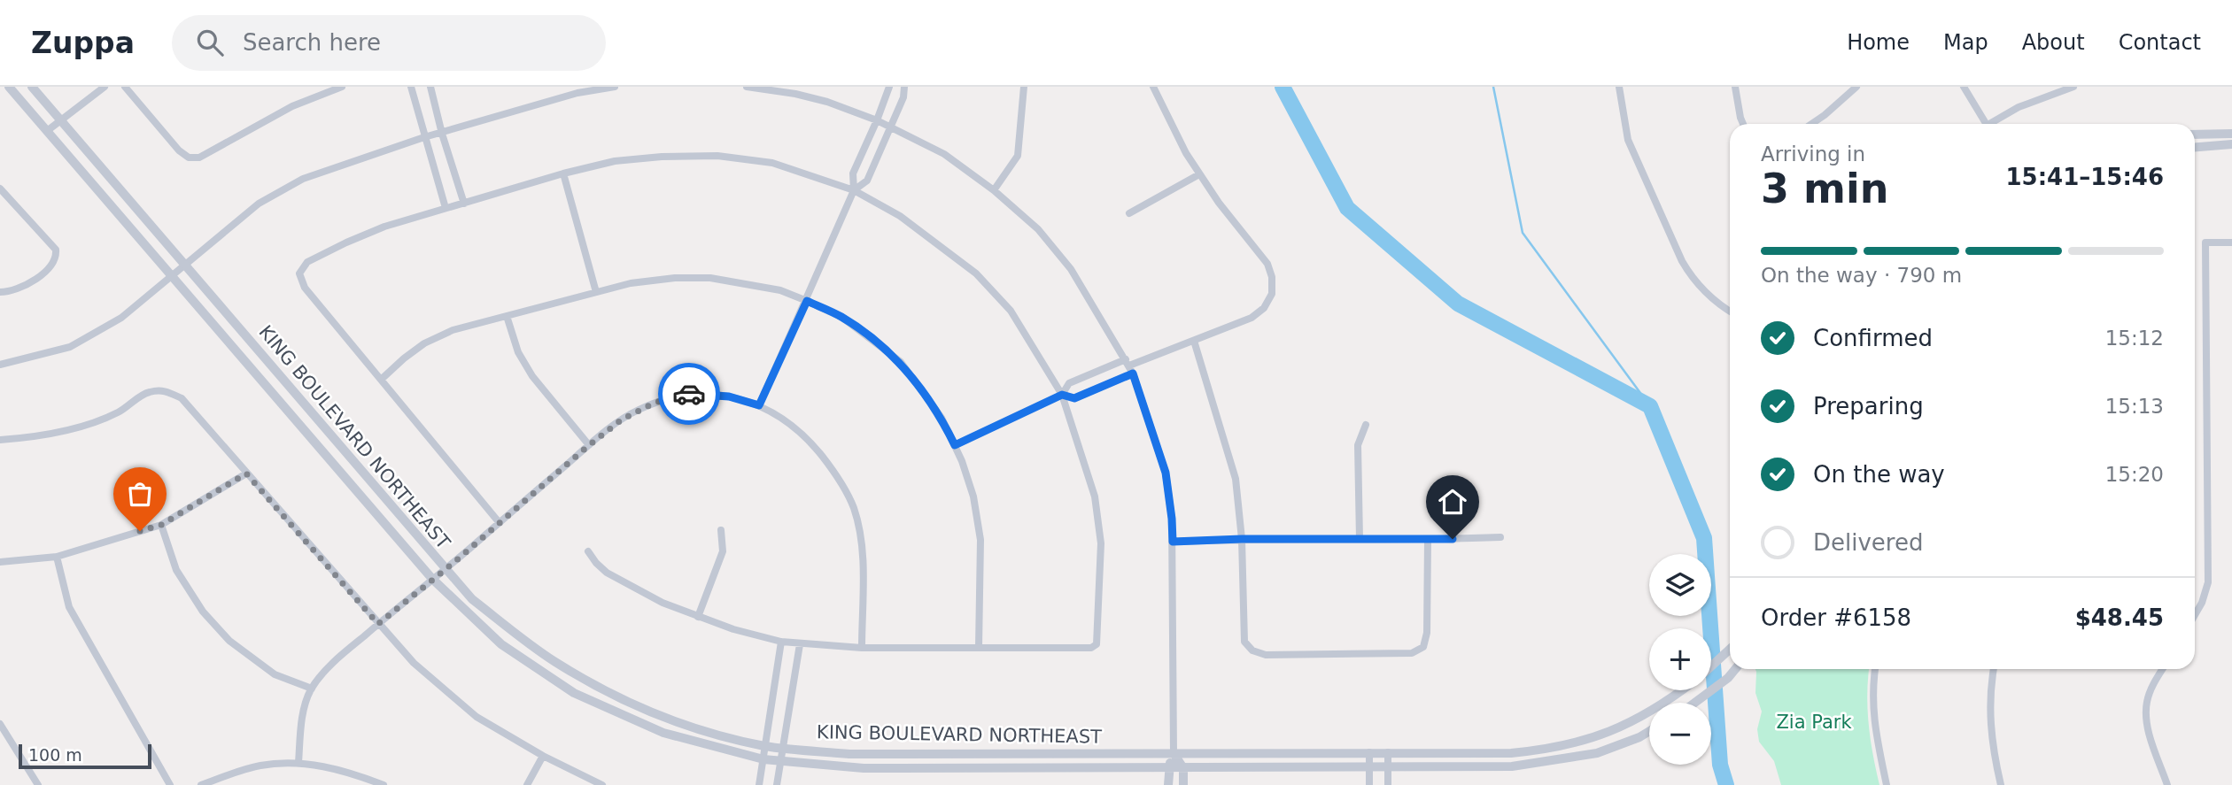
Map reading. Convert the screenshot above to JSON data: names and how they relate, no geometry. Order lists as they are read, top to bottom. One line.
{"streets":{"street":["KING BOULEVARD NORTHEAST"]},"parks":["Zia Park"],"scale_bar":"100 m","page":{"header":"Zuppa","search":"Search here","nav":["Home","Map","About","Contact"],"heading":["3 min","Arriving in","15:41–15:46"],"panel":["Order #6158","$48.45"],"bar":"On the way · 790 m","list":[["Confirmed","15:12"],["Preparing","15:13"],["On the way","15:20"],"Delivered"],"map_buttons":["+","−"],"scale":"100 m"}}
